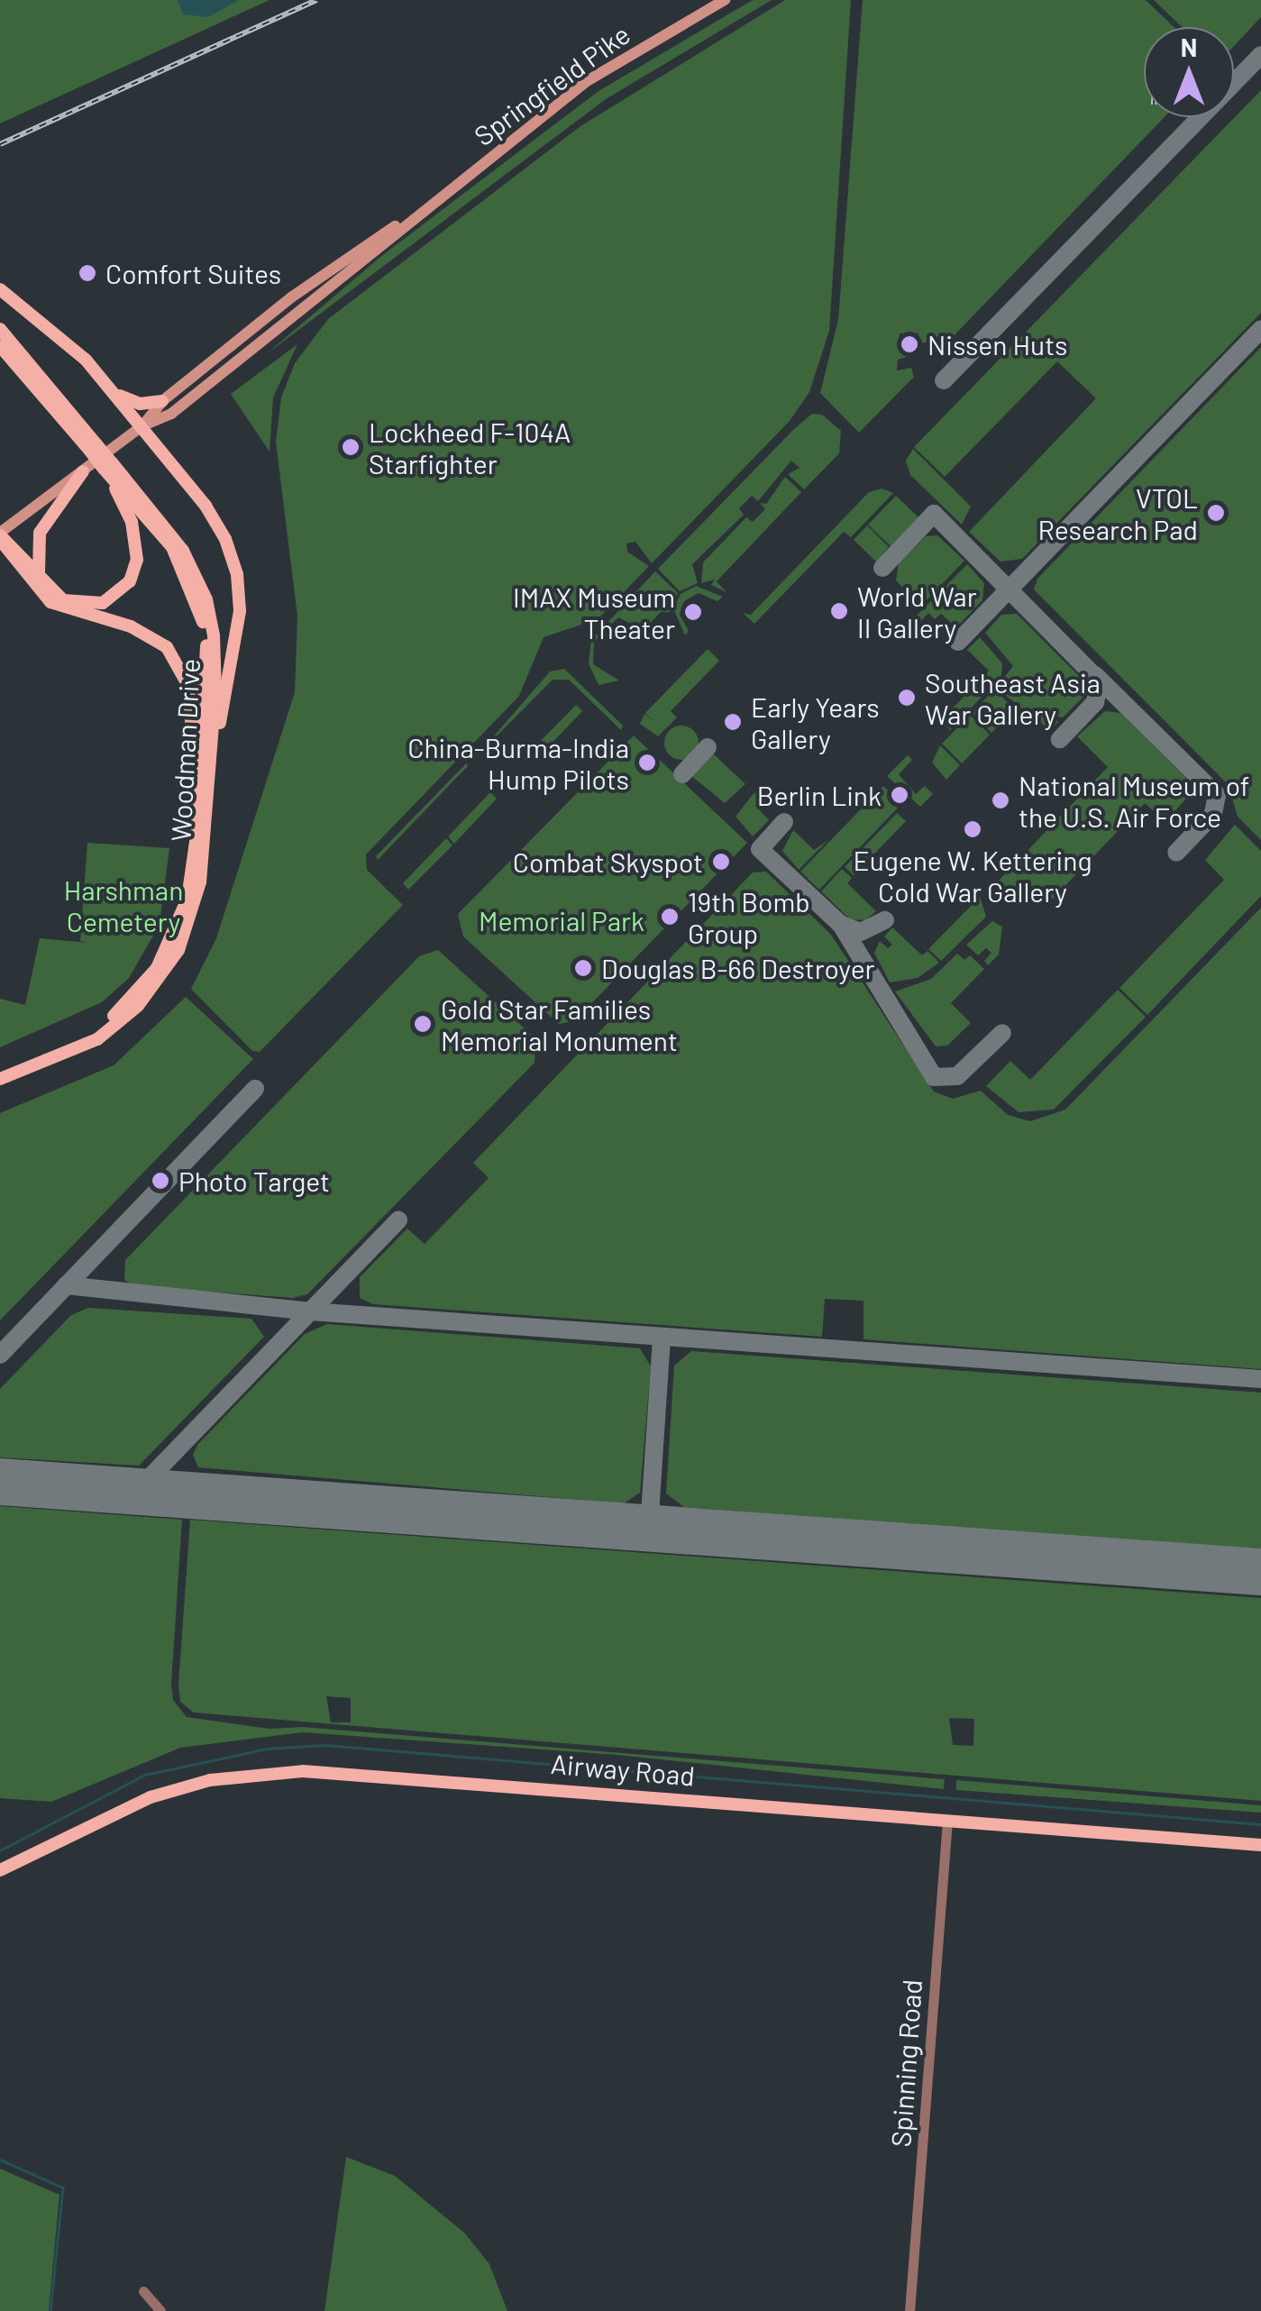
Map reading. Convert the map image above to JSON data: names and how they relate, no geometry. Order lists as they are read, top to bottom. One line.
{"streets":{"main road":["Springfield Pike","Woodman Drive","Airway Road"],"street":["Spinning Road"]},"crossings":[["Airway Road","Spinning Road"]],"parks":["Harshman Cemetery","Memorial Park"],"places":["Comfort Suites","Nissen Huts","Lockheed F-104A Starfighter","VTOL Research Pad","World War II Gallery","IMAX Museum Theater","Southeast Asia War Gallery","Early Years Gallery","China-Burma-India Hump Pilots","Berlin Link","National Museum of the U.S. Air Force","Eugene W. Kettering Cold War Gallery","Combat Skyspot","19th Bomb Group","Douglas B-66 Destroyer","Gold Star Families Memorial Monument","Photo Target"],"north":"top"}
